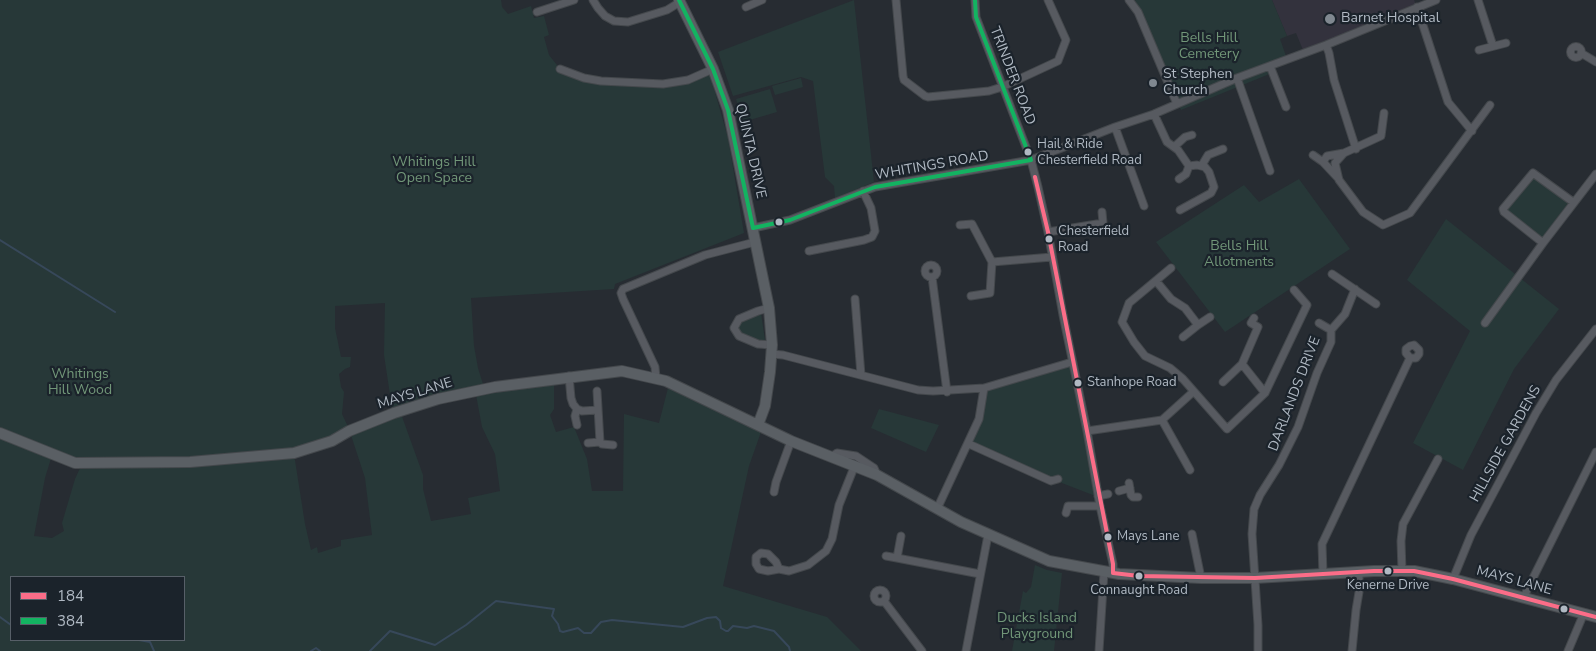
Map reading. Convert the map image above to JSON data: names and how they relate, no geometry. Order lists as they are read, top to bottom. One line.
{"streets":{"street":["TRINDER ROAD","QUINTA DRIVE","WHITINGS ROAD","MAYS LANE","DARLANDS DRIVE","HILLSIDE GARDENS"]},"crossings":[["TRINDER ROAD","WHITINGS ROAD"],["QUINTA DRIVE","WHITINGS ROAD"],["QUINTA DRIVE","MAYS LANE"],["MAYS LANE","DARLANDS DRIVE"],["MAYS LANE","HILLSIDE GARDENS"]],"parks":["Bells Hill Cemetery","Whitings Hill Open Space","Bells Hill Allotments","Whitings Hill Wood","Ducks Island Playground"],"places":["Barnet Hospital","St Stephen Church","Hail & Ride Chesterfield Road","Chesterfield Road","Stanhope Road","Mays Lane","Kenerne Drive","Connaught Road"],"lines":["transit line 384","transit line 184"],"legend":["184","384"]}
